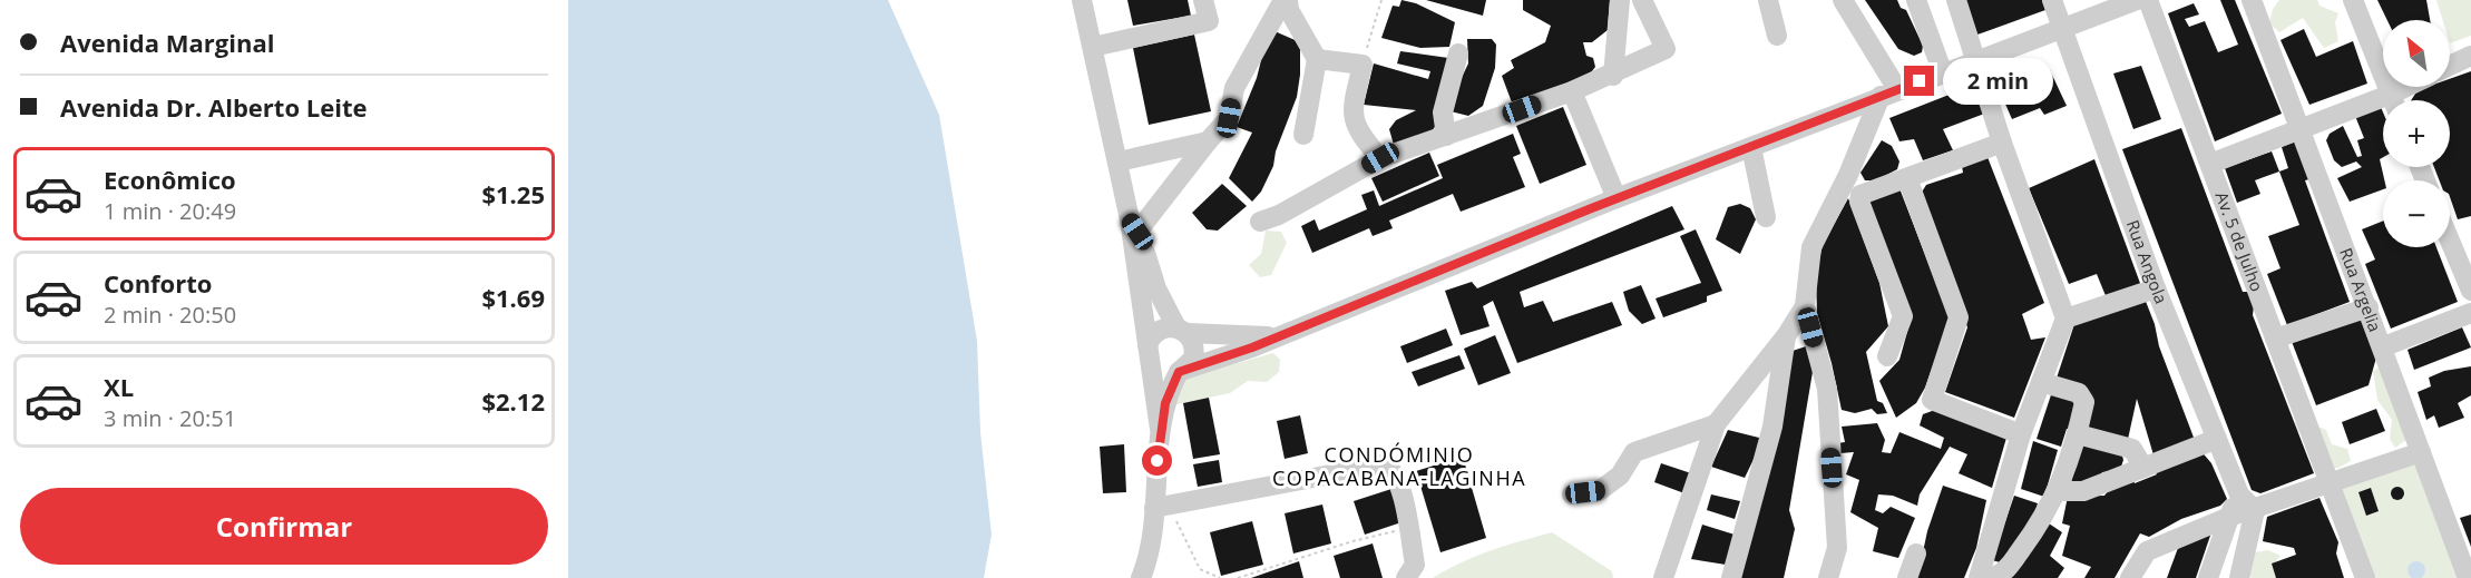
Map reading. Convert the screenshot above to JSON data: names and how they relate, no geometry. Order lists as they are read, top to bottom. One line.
{"streets":{"street":["Av. 5 de Julho","Rua Angola","Rua Argelia"]},"districts":["CONDÓMINIO COPACABANA-LAGINHA"],"north":"top left","page":{"banner":["Avenida Marginal","Avenida Dr. Alberto Leite"],"map_buttons":["+","−"],"bubble":"2 min","list":[{"name":"Econômico","note":"1 min · 20:49","value":"$1.25"},{"name":"Conforto","note":"2 min · 20:50","value":"$1.69"},{"name":"XL","note":"3 min · 20:51","value":"$2.12"}],"buttons":"Confirmar"}}
